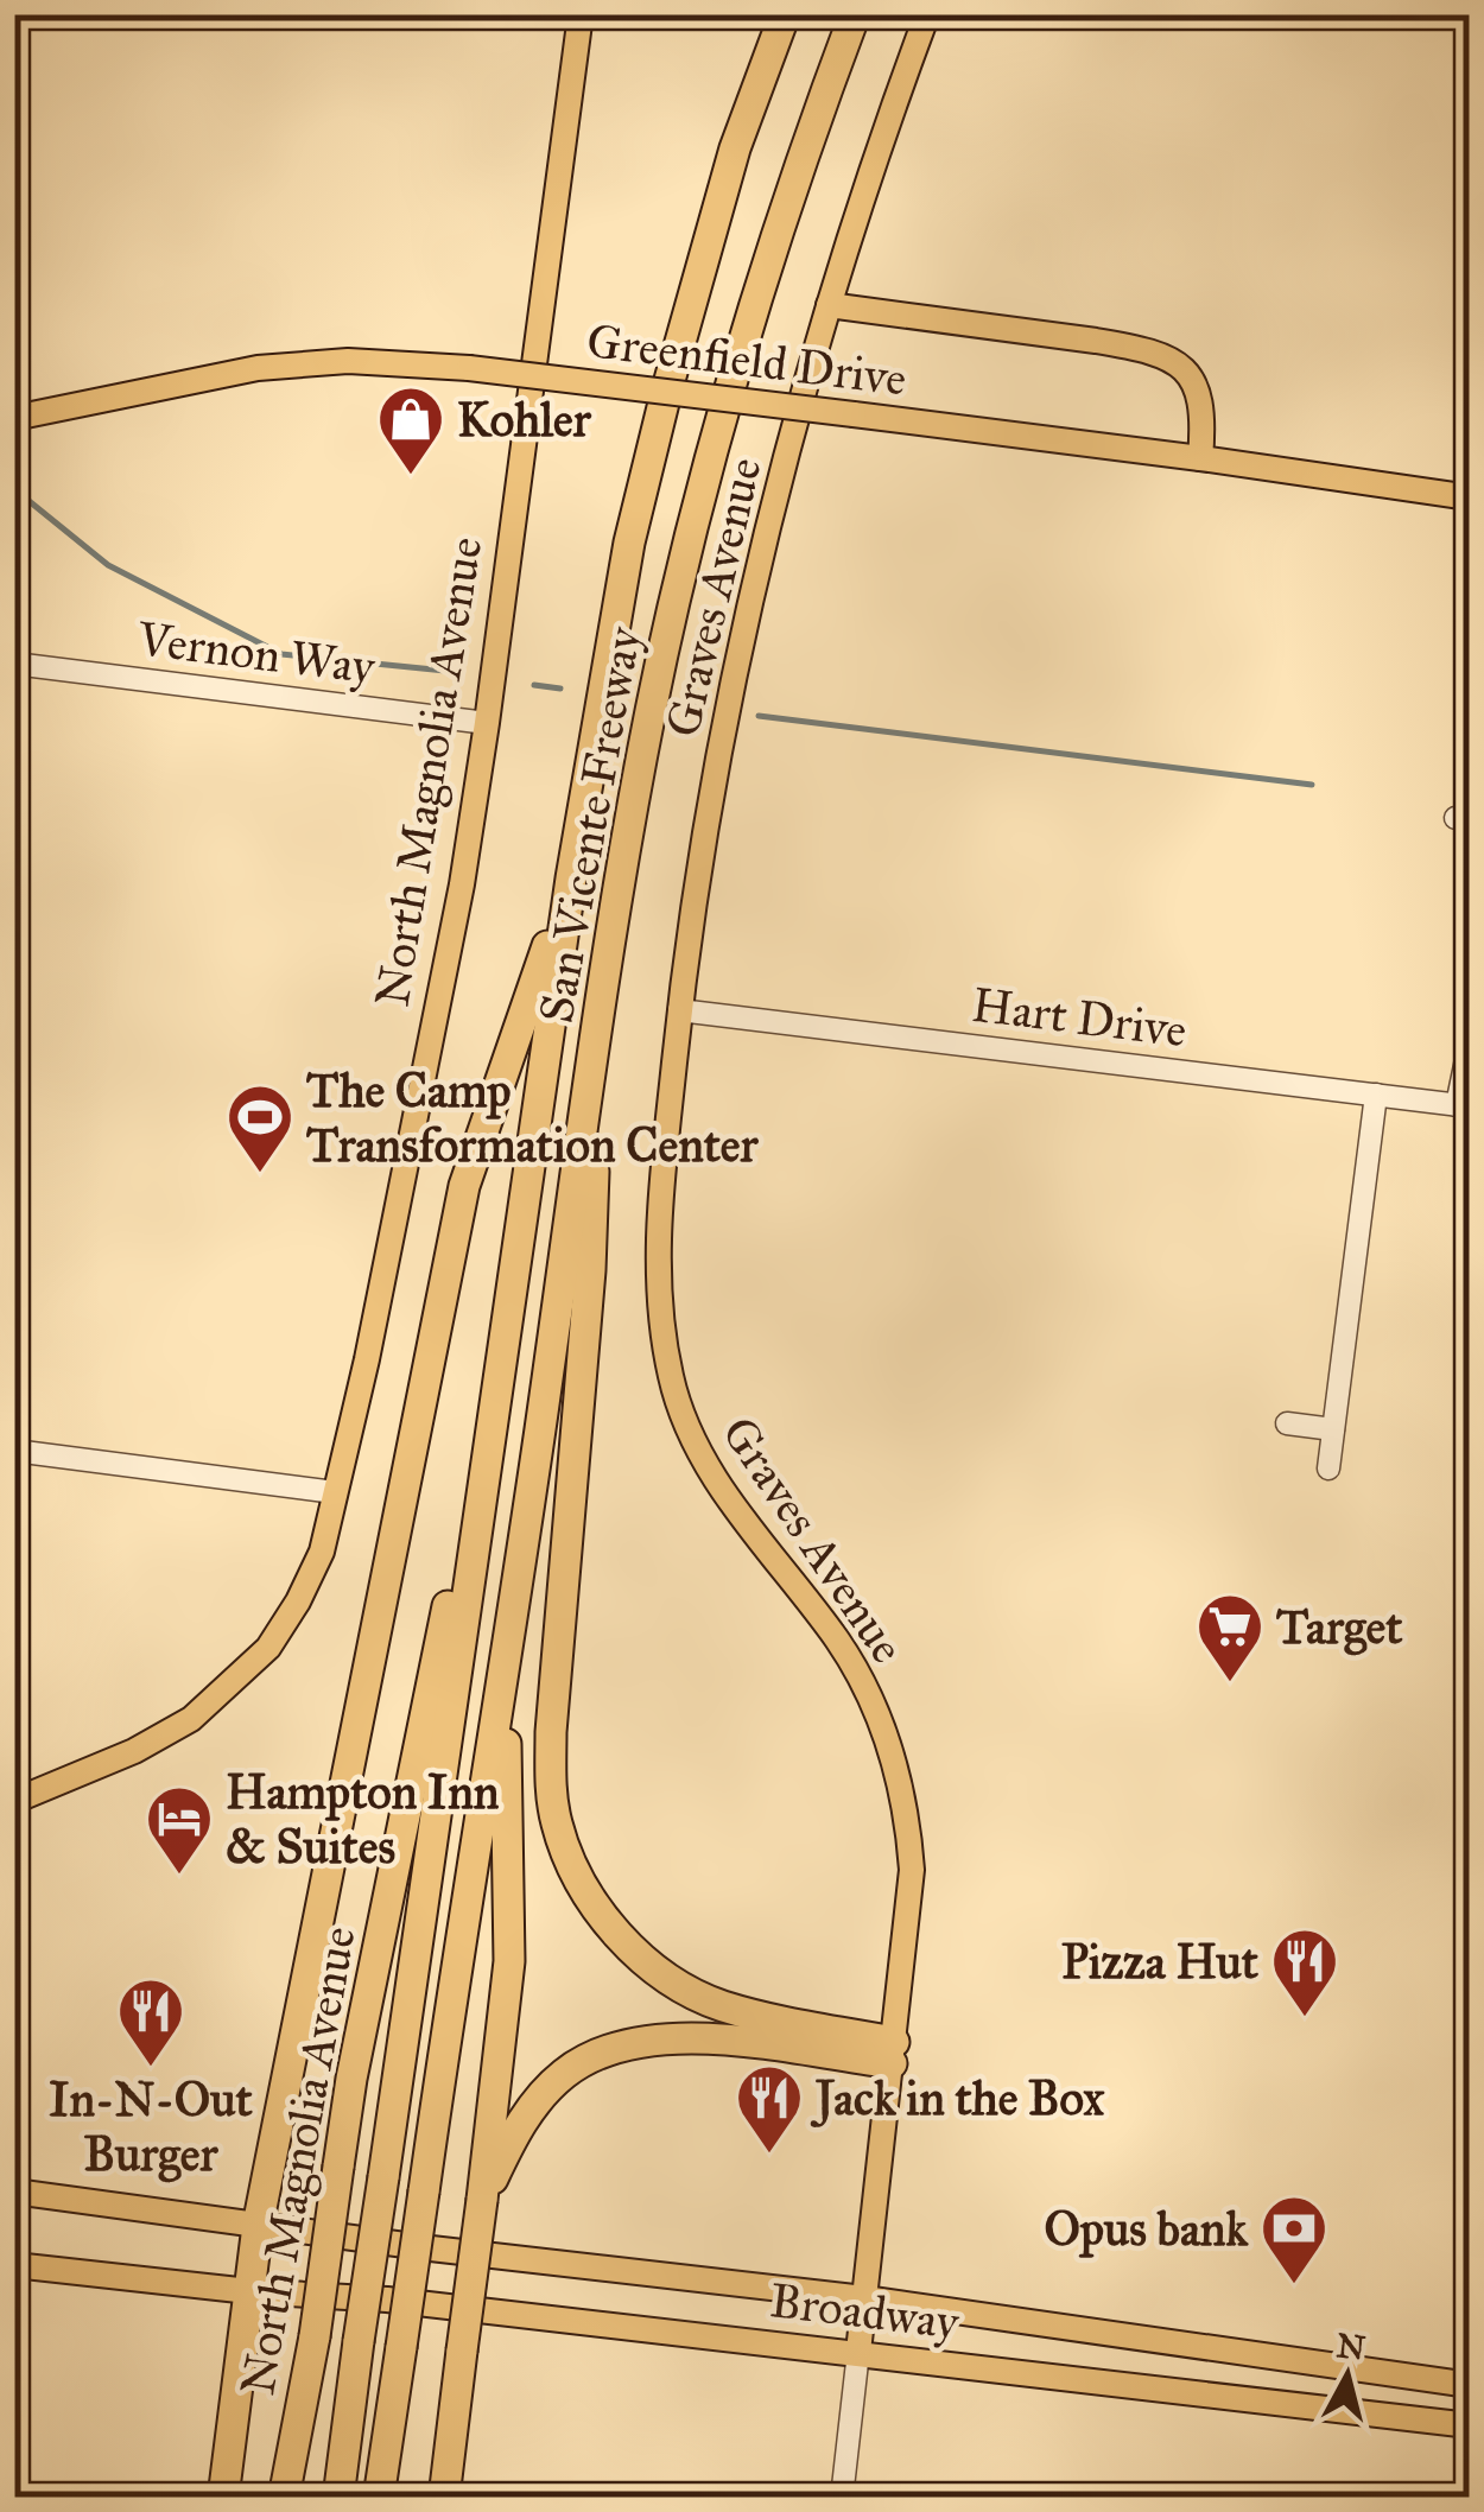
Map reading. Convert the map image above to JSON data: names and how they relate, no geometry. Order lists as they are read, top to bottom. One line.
{"streets":{"highway":["North Magnolia Avenue","San Vicente Freeway"],"main road":["Greenfield Drive","Graves Avenue","Broadway"],"street":["Vernon Way","Hart Drive"]},"crossings":[["Graves Avenue","Hart Drive"],["Graves Avenue","Broadway"],["Vernon Way","North Magnolia Avenue"],["North Magnolia Avenue","San Vicente Freeway"]],"places":{"shop":["Kohler"],"sports":["The Camp Transformation Center"],"supermarket":["Target"],"hotel":["Hampton Inn & Suites"],"restaurant":["Pizza Hut","In-N-Out Burger","Jack in the Box"],"bank":["Opus bank"]},"north":"top"}
